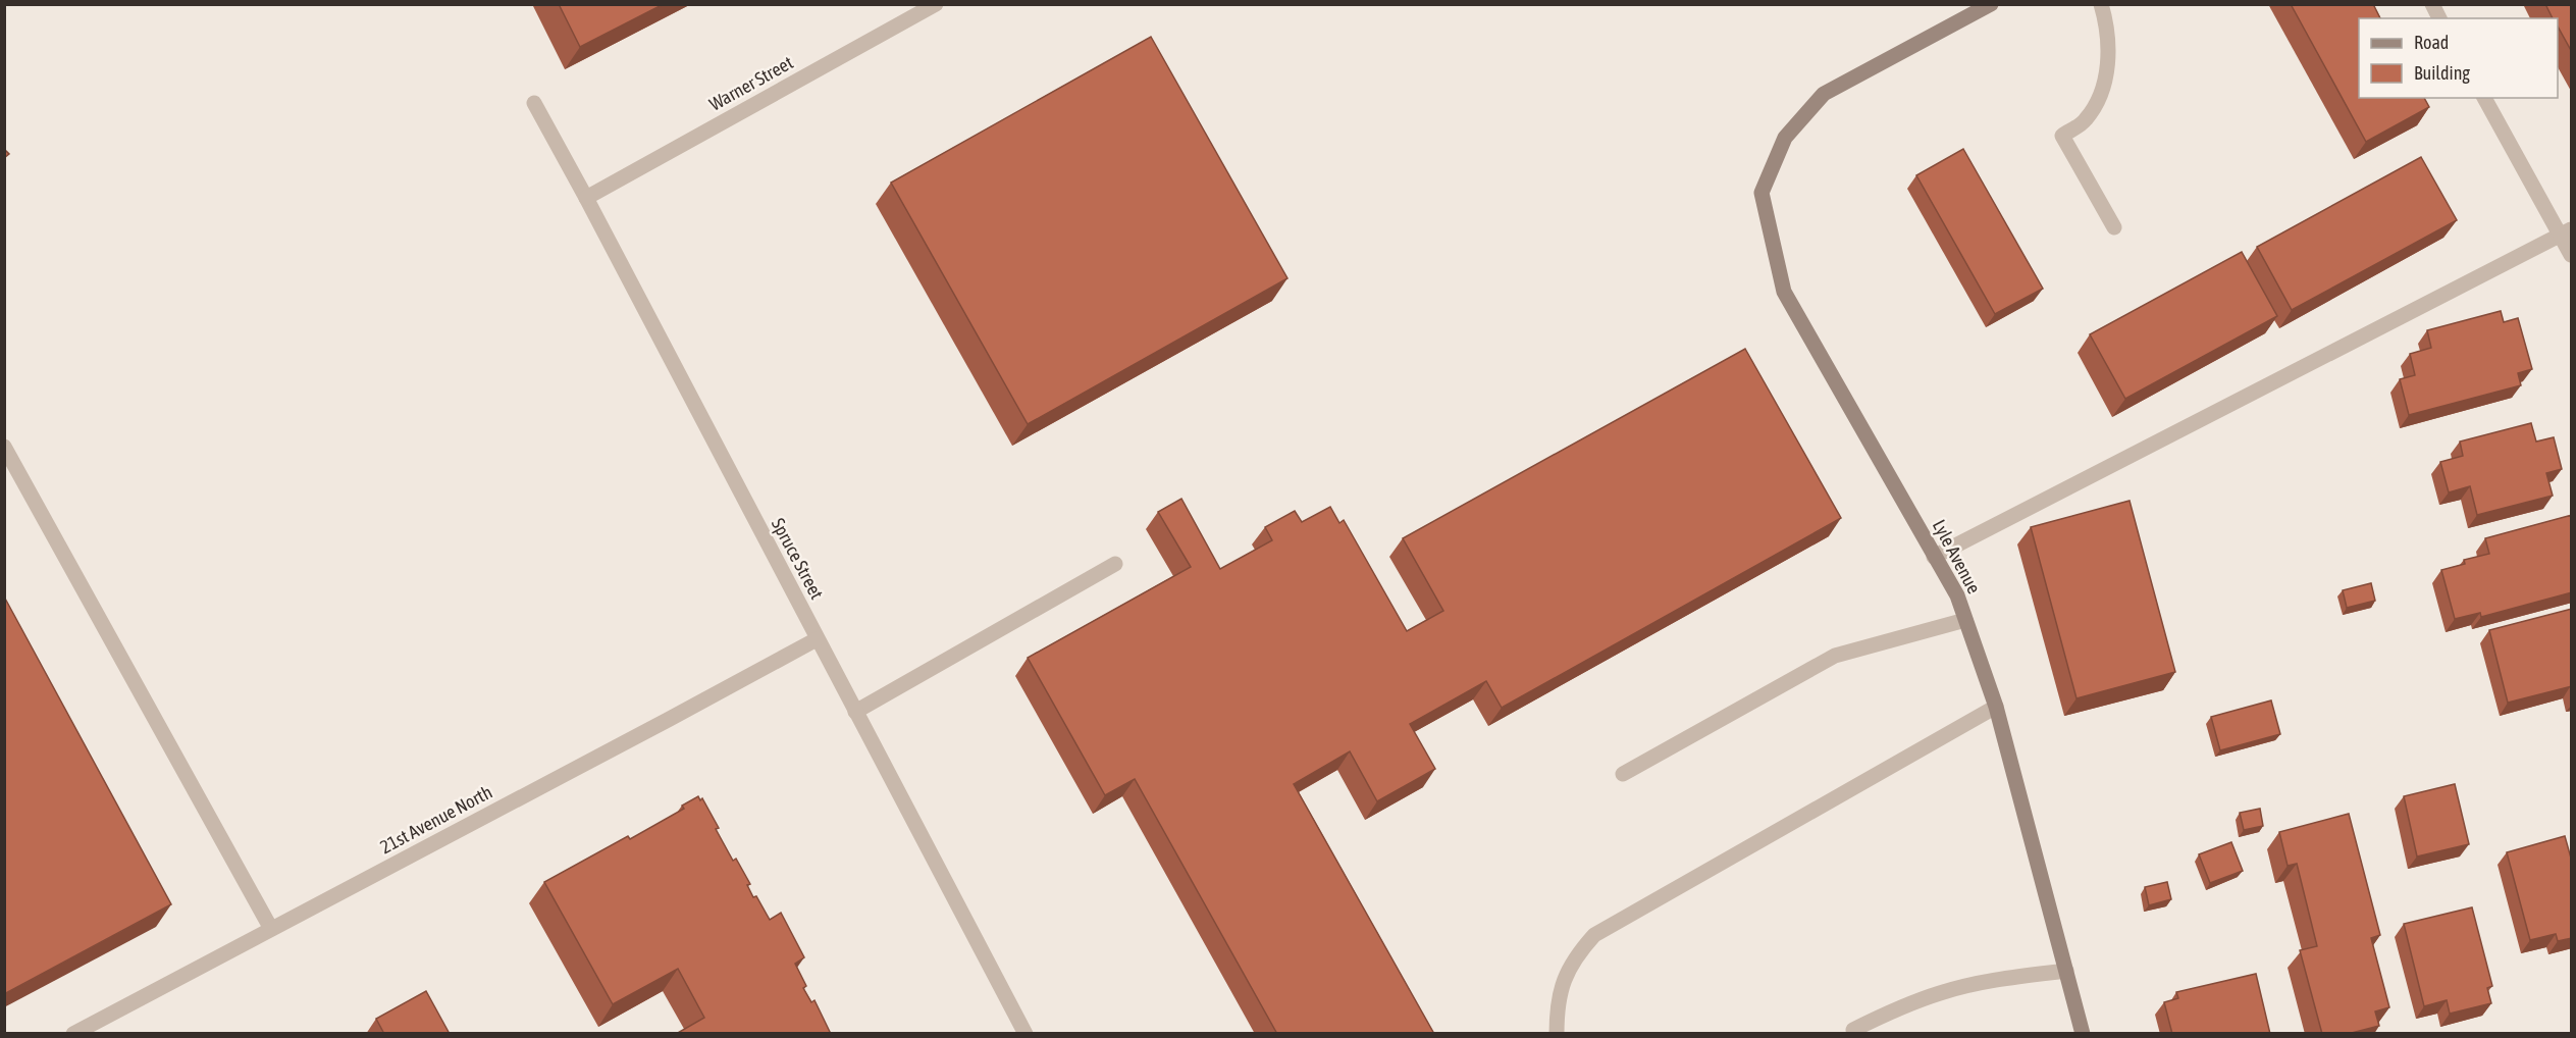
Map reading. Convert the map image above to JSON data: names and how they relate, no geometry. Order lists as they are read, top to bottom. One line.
{"streets":{"street":["Warner Street","Lyle Avenue","Spruce Street","21st Avenue North"]},"crossings":[["Warner Street","Spruce Street"],["Spruce Street","21st Avenue North"]],"legend":["Road","Building"]}
